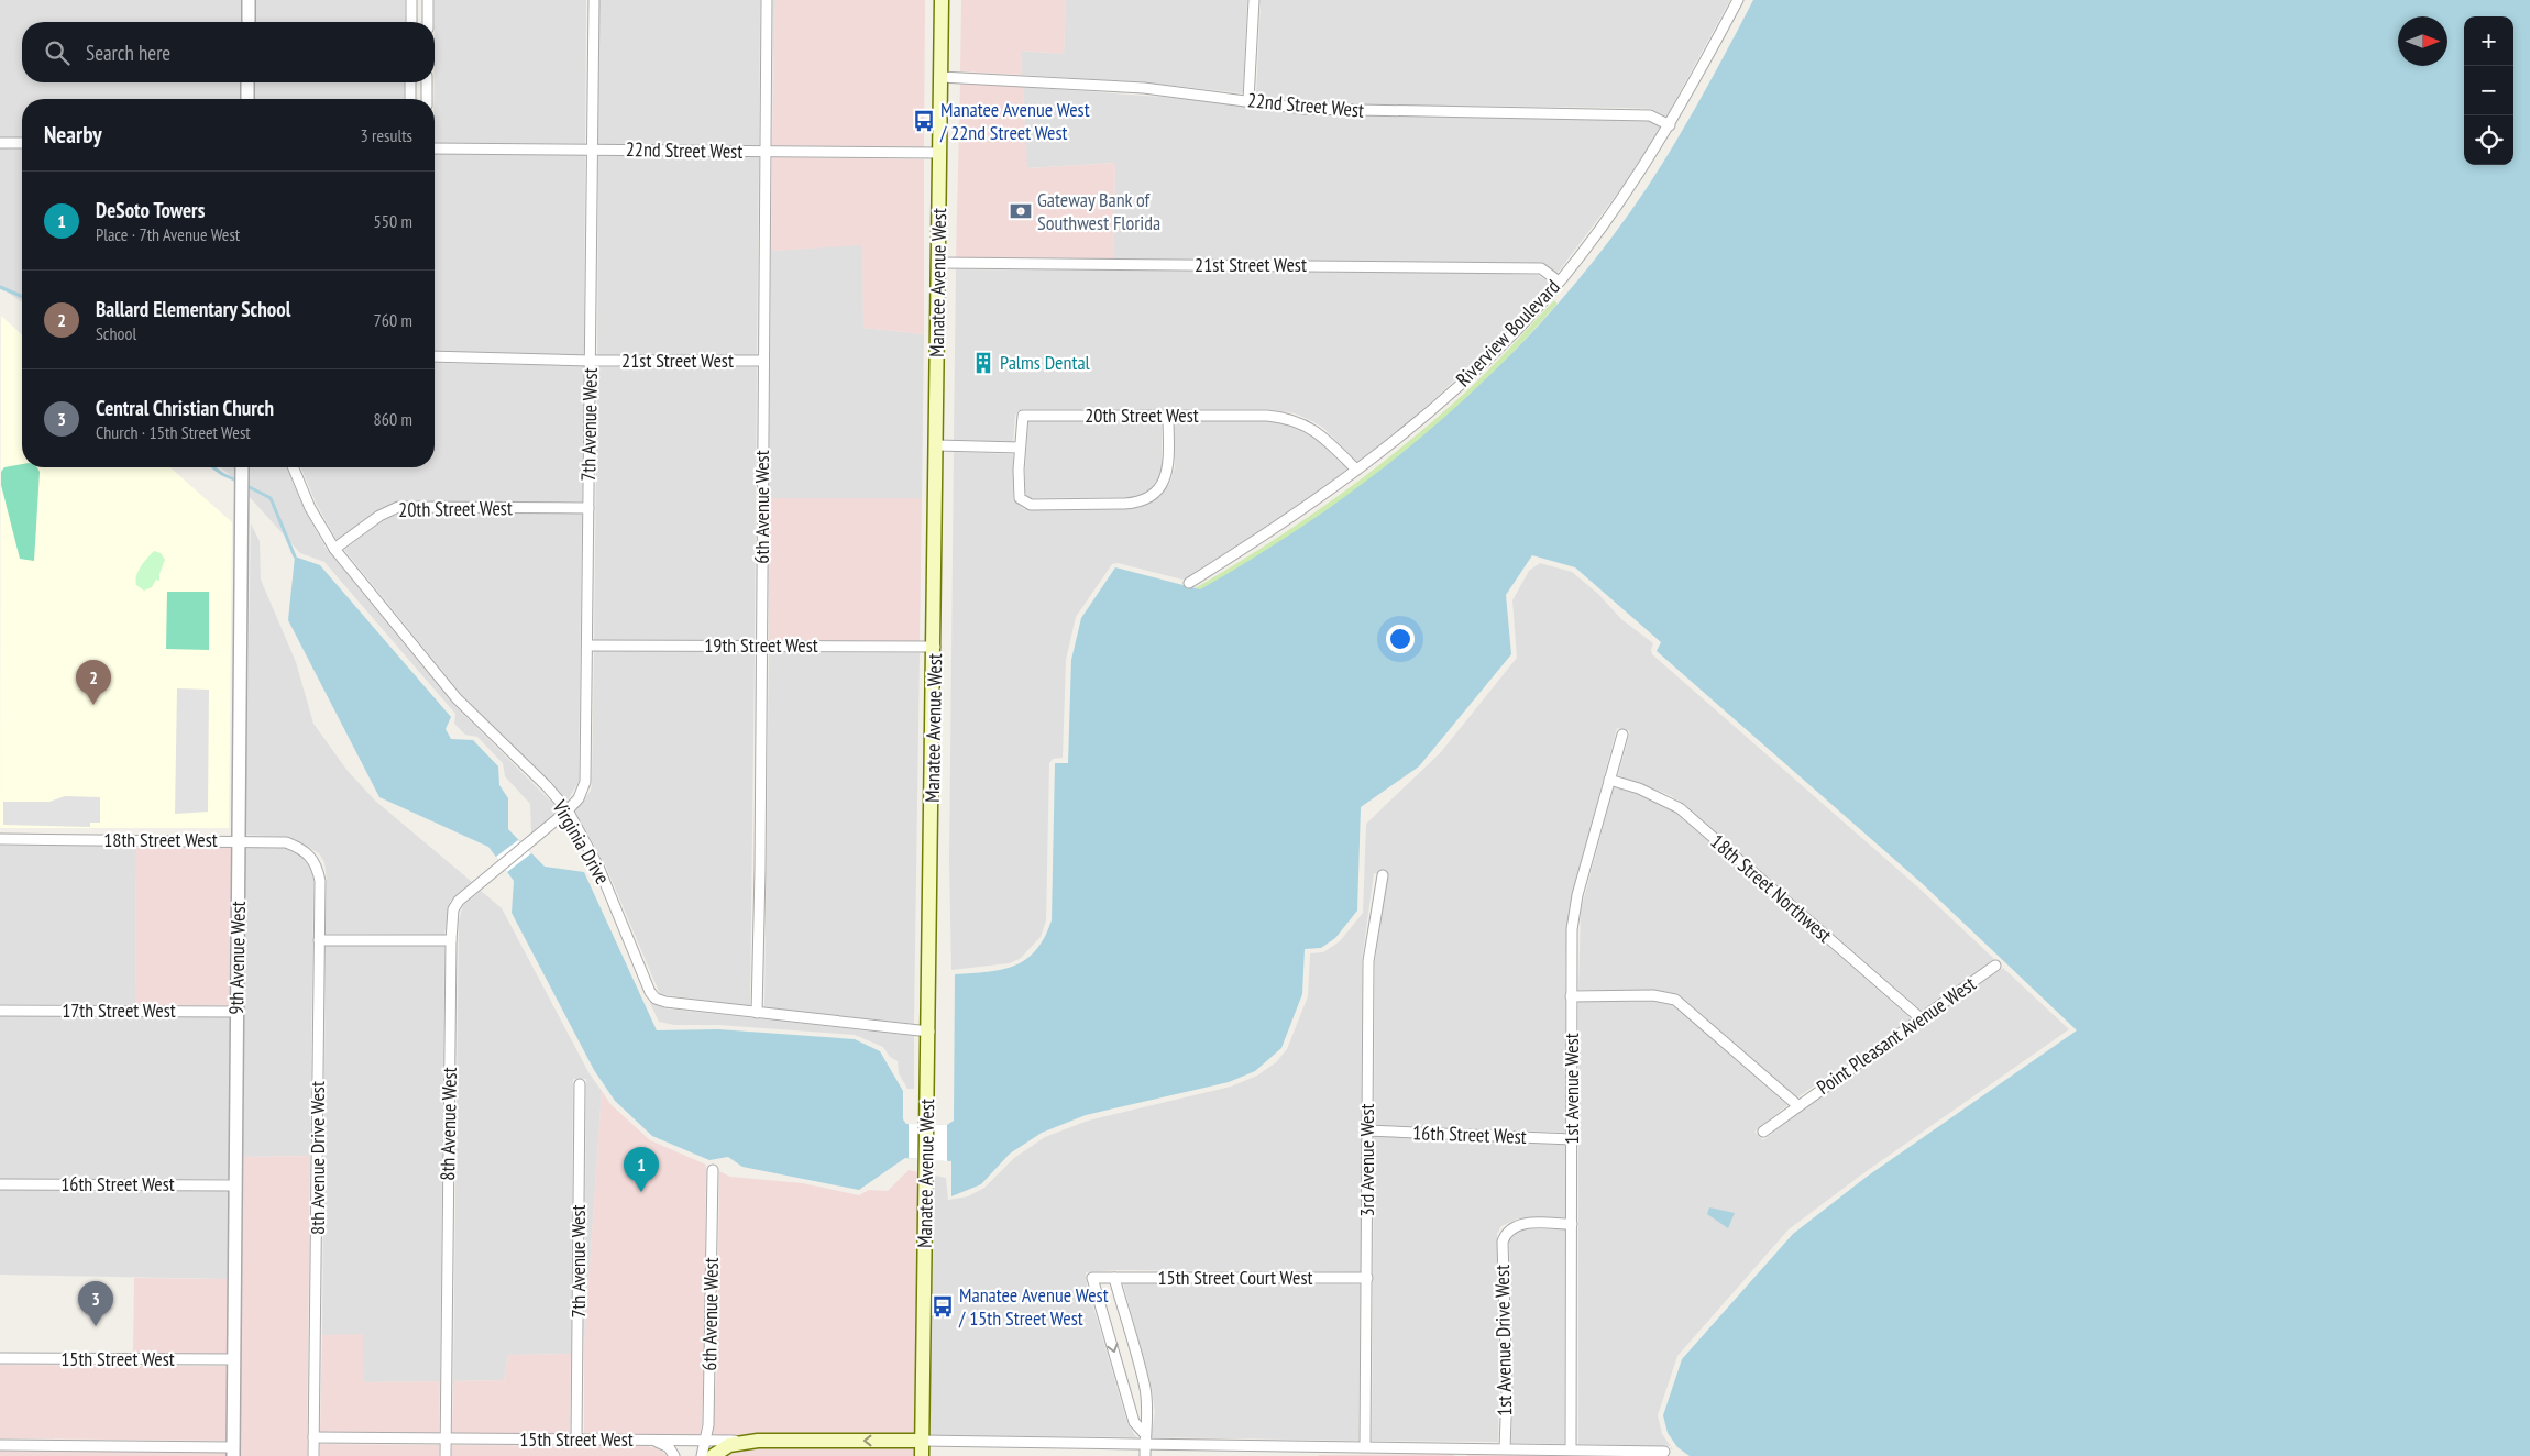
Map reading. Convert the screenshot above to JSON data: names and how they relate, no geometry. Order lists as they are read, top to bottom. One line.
{"streets":{"main road":["Manatee Avenue West","15th Street West"],"street":["22nd Street West","21st Street West","Riverview Boulevard","20th Street West","7th Avenue West","6th Avenue West","19th Street West","18th Street West","Virginia Drive","18th Street Northwest","9th Avenue West","17th Street West","Point Pleasant Avenue West","1st Avenue West","8th Avenue West","16th Street West","8th Avenue Drive West","3rd Avenue West","15th Street Court West","1st Avenue Drive West"]},"crossings":[["22nd Street West","Manatee Avenue West"],["22nd Street West","Riverview Boulevard"],["22nd Street West","7th Avenue West"],["22nd Street West","6th Avenue West"],["21st Street West","Manatee Avenue West"],["21st Street West","Riverview Boulevard"],["21st Street West","7th Avenue West"],["21st Street West","6th Avenue West"],["Manatee Avenue West","19th Street West"],["Manatee Avenue West","Virginia Drive"],["Manatee Avenue West","15th Street West"],["Riverview Boulevard","20th Street West"],["20th Street West","7th Avenue West"],["20th Street West","Virginia Drive"],["7th Avenue West","19th Street West"],["7th Avenue West","Virginia Drive"],["7th Avenue West","8th Avenue West"],["7th Avenue West","15th Street West"],["6th Avenue West","19th Street West"],["6th Avenue West","Virginia Drive"],["6th Avenue West","15th Street West"],["18th Street West","9th Avenue West"],["18th Street West","8th Avenue Drive West"],["18th Street Northwest","Point Pleasant Avenue West"],["18th Street Northwest","1st Avenue West"],["9th Avenue West","17th Street West"],["9th Avenue West","16th Street West"],["9th Avenue West","15th Street West"],["1st Avenue West","16th Street West"],["1st Avenue West","1st Avenue Drive West"],["1st Avenue West","15th Street West"],["8th Avenue West","15th Street West"],["16th Street West","3rd Avenue West"],["8th Avenue Drive West","15th Street West"],["3rd Avenue West","15th Street Court West"],["3rd Avenue West","15th Street West"],["1st Avenue Drive West","15th Street West"]],"places":{"bus stop":["Manatee Avenue West / 22nd Street West","Manatee Avenue West / 15th Street West"],"bank":["Gateway Bank of Southwest Florida"],"building":["Palms Dental"]},"north":"right","page":{"map_buttons":["+","−"],"search":"Search here","heading":["Nearby","3 results"],"list":[{"mark":"1","name":"DeSoto Towers","note":"Place · 7th Avenue West","value":"550 m"},{"mark":"2","name":"Ballard Elementary School","note":"School","value":"760 m"},{"mark":"3","name":"Central Christian Church","note":"Church · 15th Street West","value":"860 m"}],"pins":["2","1","3"]}}
